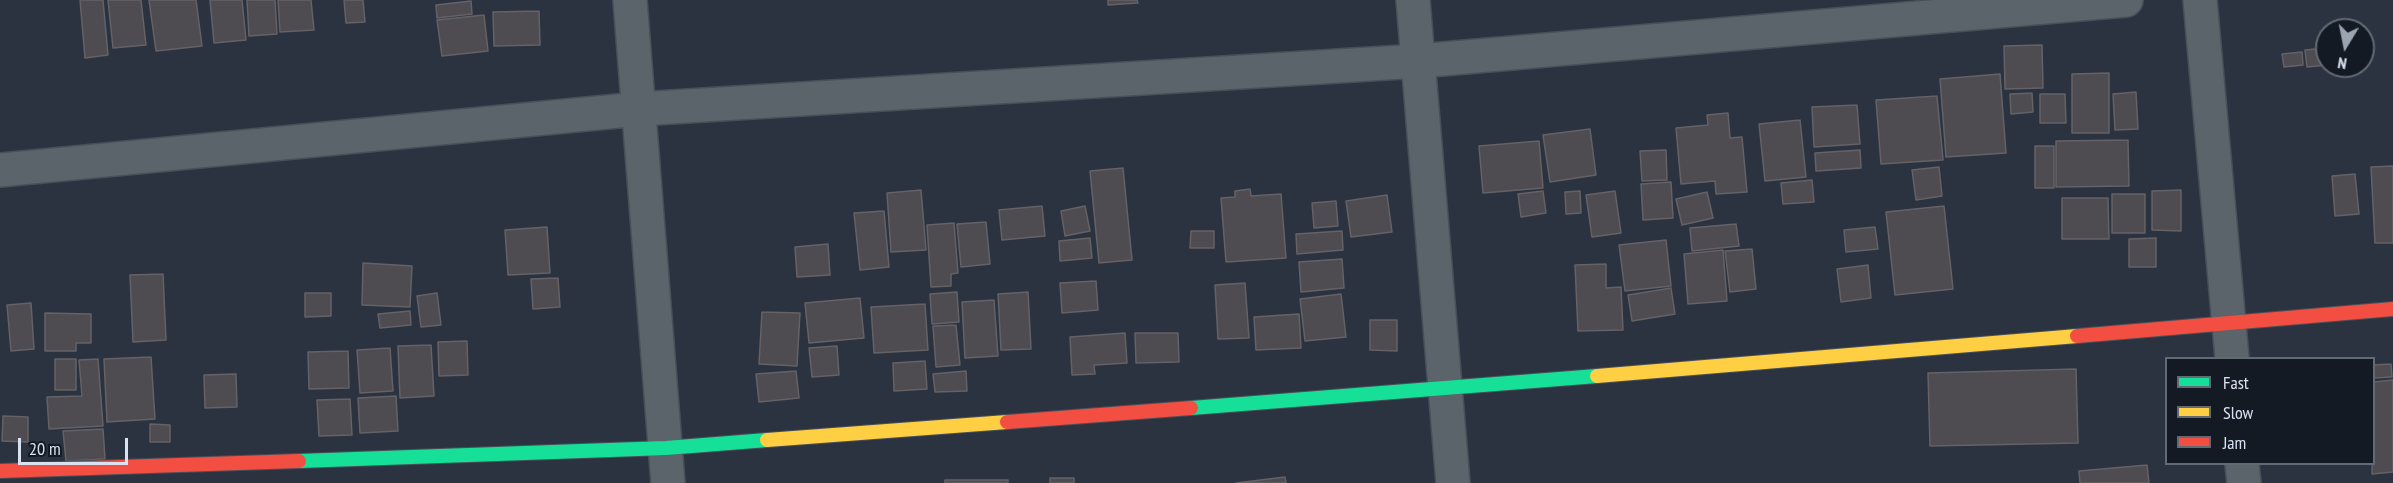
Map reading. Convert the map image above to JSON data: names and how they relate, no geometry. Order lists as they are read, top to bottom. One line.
{"legend":["Fast","Slow","Jam"],"scale_bar":"20 m","north":"bottom"}
